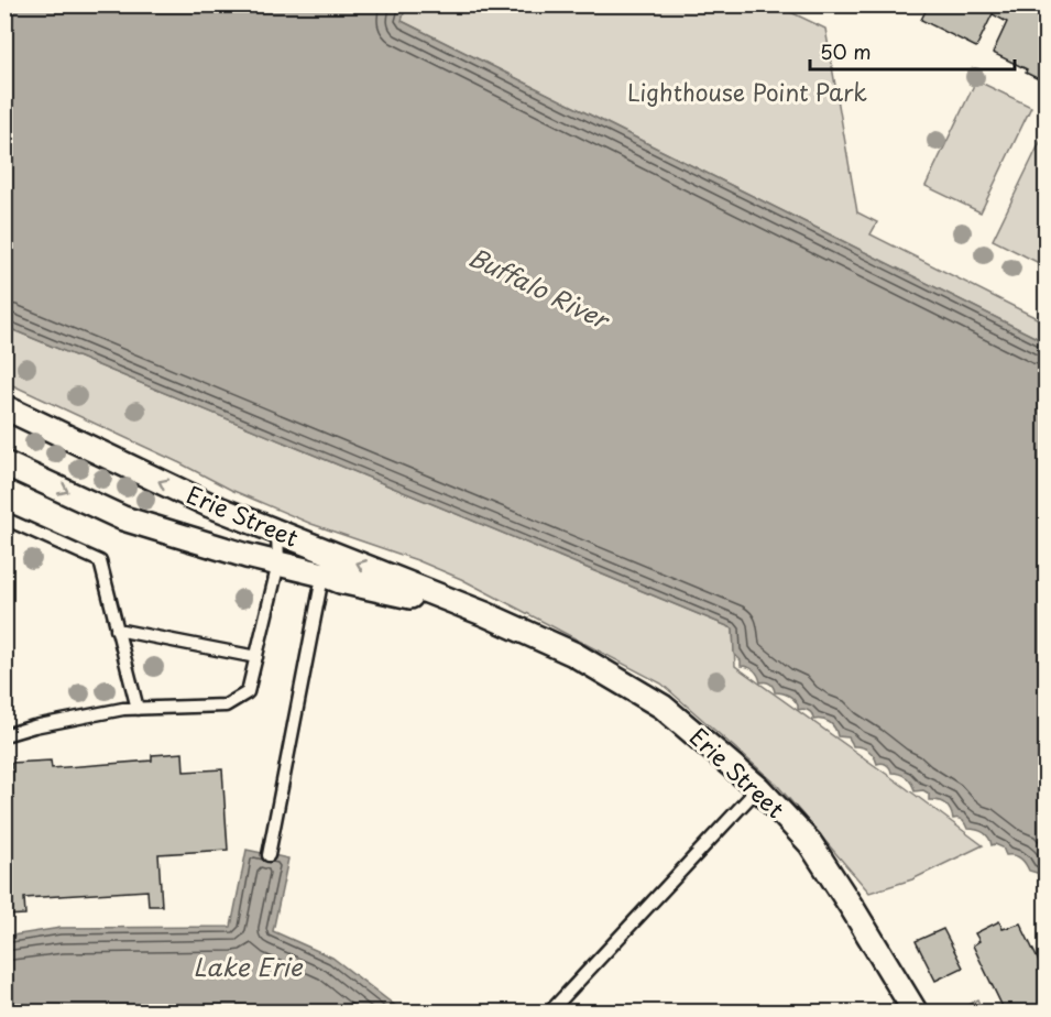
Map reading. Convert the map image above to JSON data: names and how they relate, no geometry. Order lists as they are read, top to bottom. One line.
{"streets":{"street":["Erie Street"]},"water":["Buffalo River","Lake Erie"],"parks":["Lighthouse Point Park"],"scale_bar":"50 m"}
